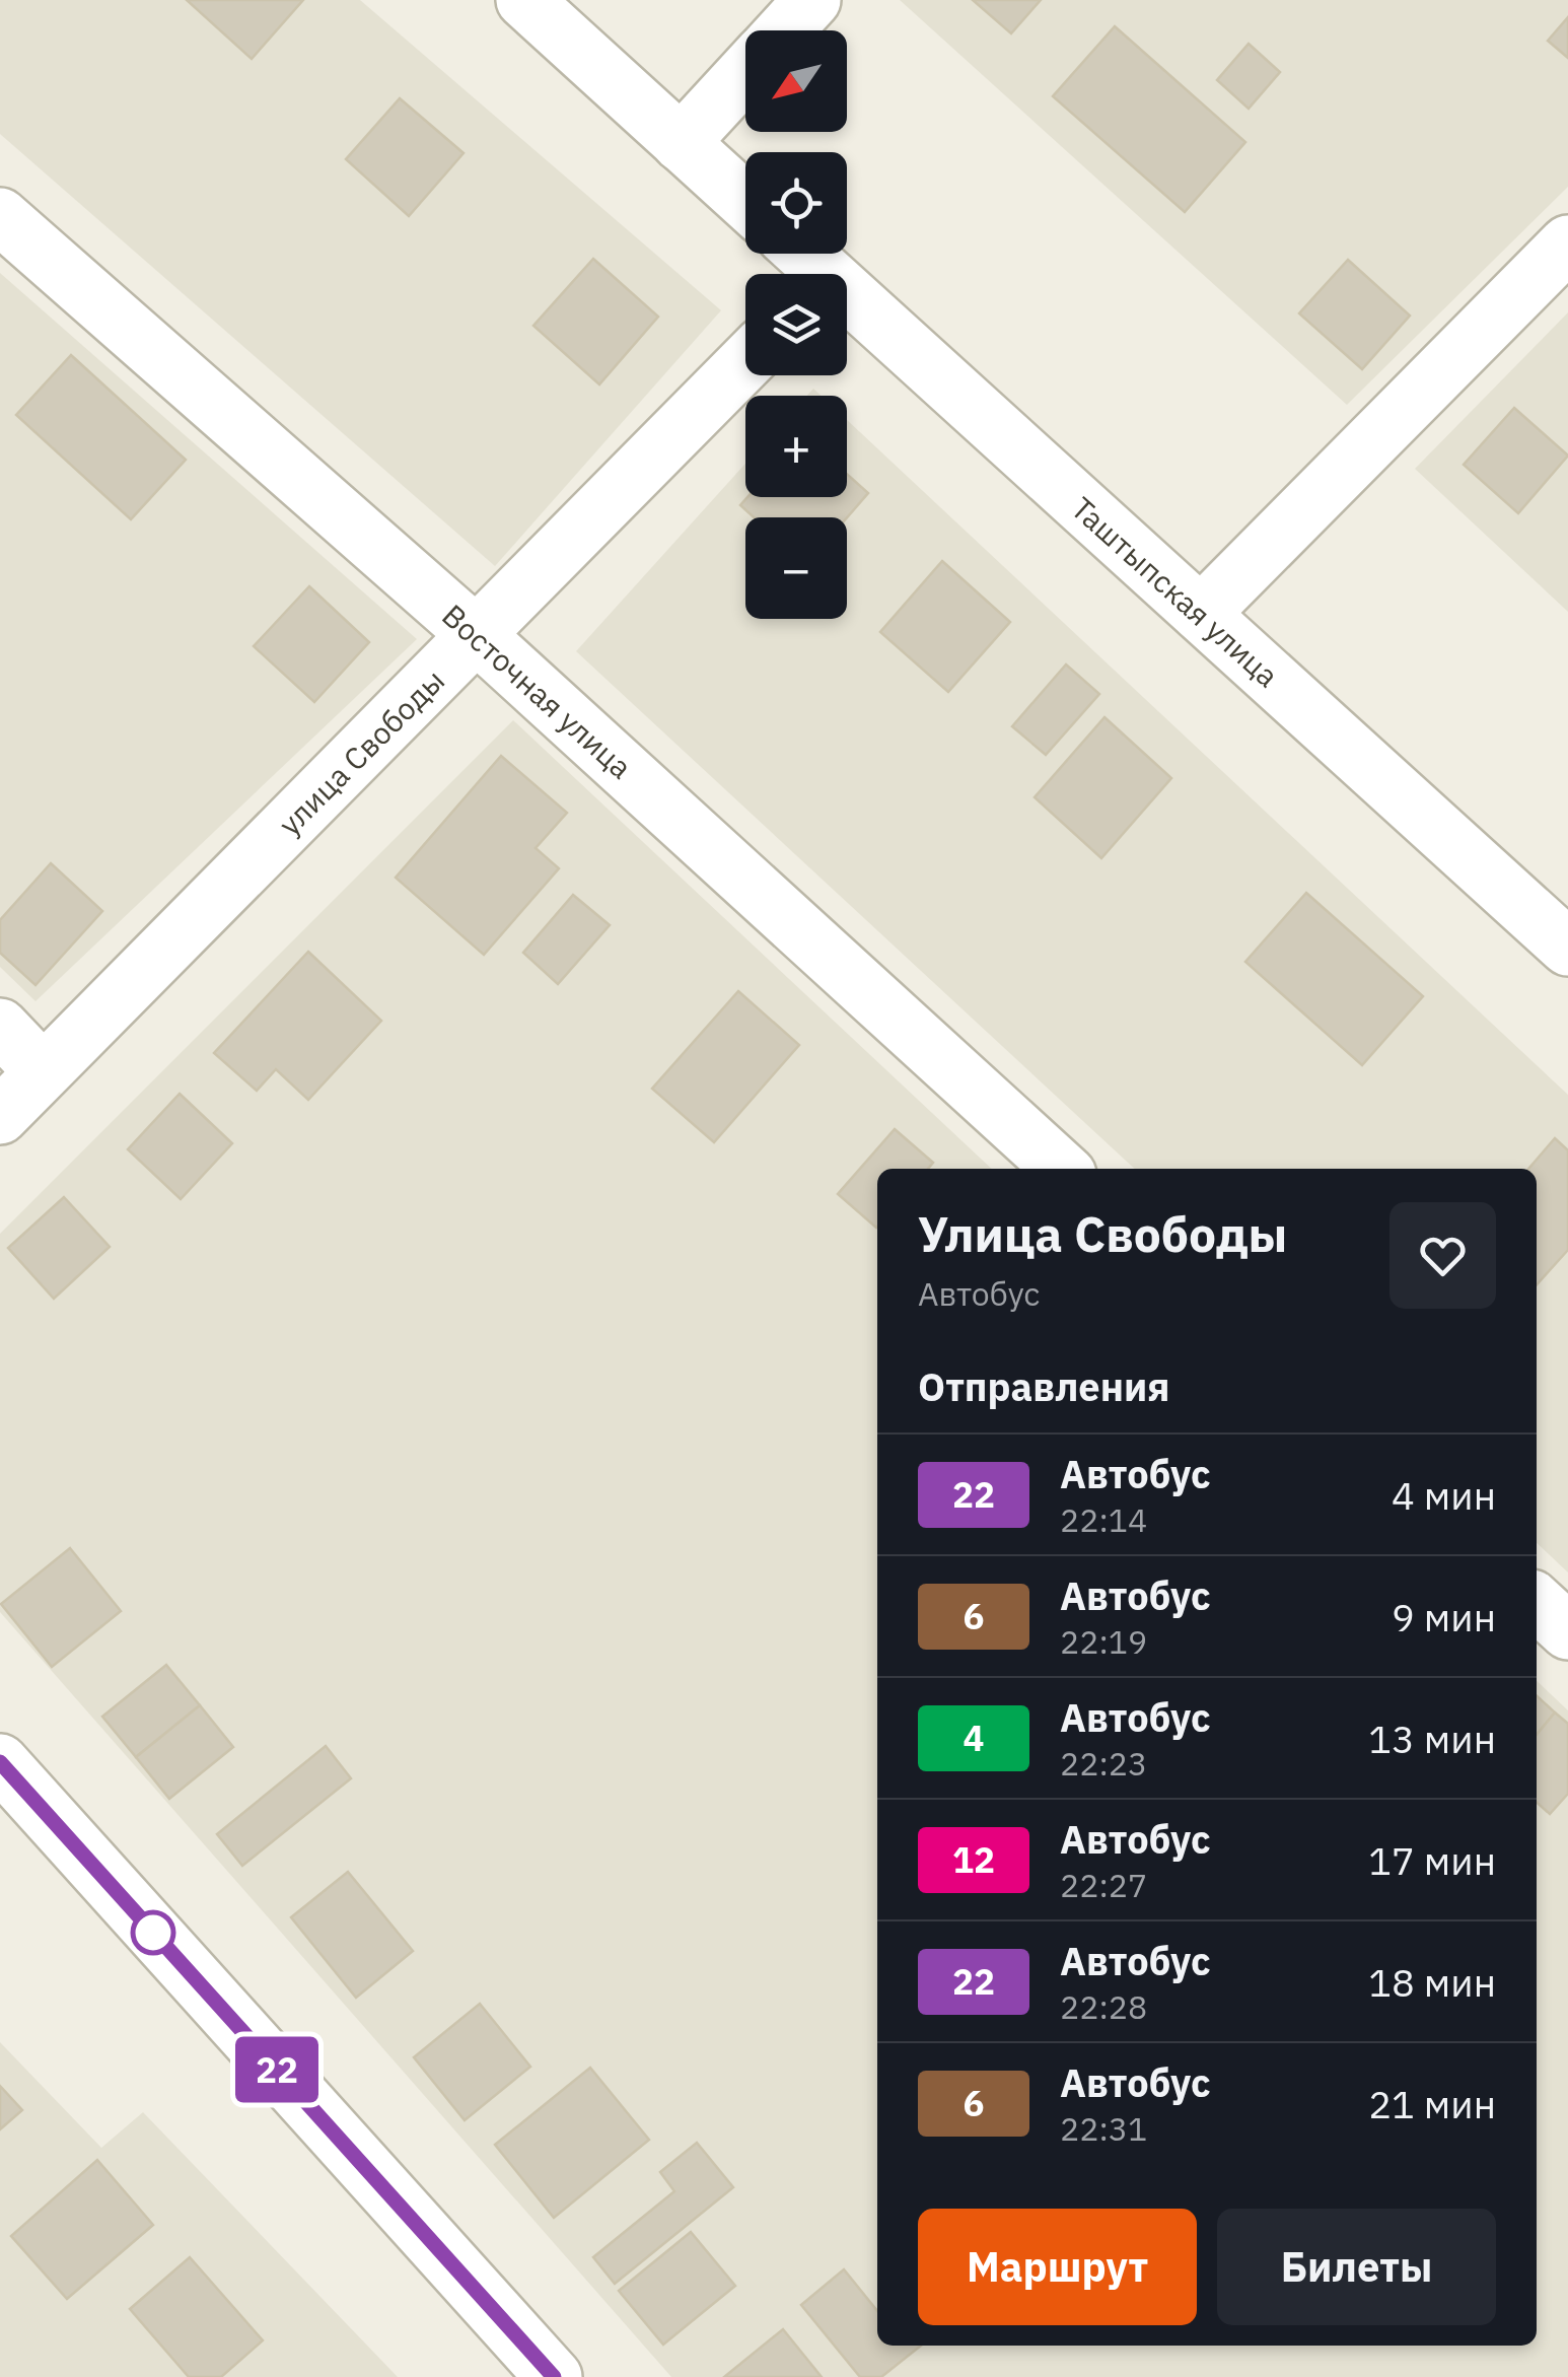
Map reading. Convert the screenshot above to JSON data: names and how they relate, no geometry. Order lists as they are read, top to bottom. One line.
{"streets":{"street":["Таштыпская улица","Восточная улица","улица Свободы"]},"crossings":[["Восточная улица","улица Свободы"]],"lines":["bus line 22"],"north":"bottom left","page":{"on_map":"22","map_buttons":["+","−"],"heading":[["Улица Свободы","Автобус"],"Отправления"],"list":[{"mark":"22","name":"Автобус","note":"22:14","value":"4 мин"},{"mark":"6","name":"Автобус","note":"22:19","value":"9 мин"},{"mark":"4","name":"Автобус","note":"22:23","value":"13 мин"},{"mark":"12","name":"Автобус","note":"22:27","value":"17 мин"},{"mark":"22","name":"Автобус","note":"22:28","value":"18 мин"},{"mark":"6","name":"Автобус","note":"22:31","value":"21 мин"}],"buttons":["Маршрут","Билеты"]}}
